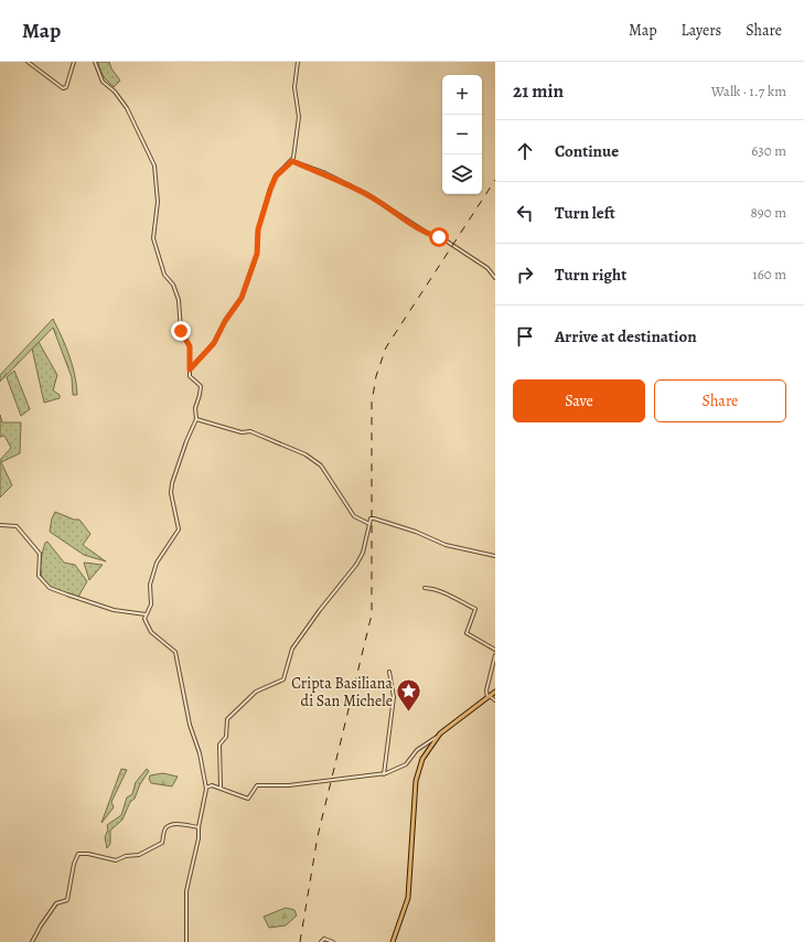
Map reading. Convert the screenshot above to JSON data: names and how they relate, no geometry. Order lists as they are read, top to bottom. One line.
{"places":{"place":["Cripta Basiliana di San Michele"]},"page":{"header":"Map","nav":["Map","Layers","Share"],"heading":["21 min","Walk · 1.7 km"],"map_buttons":["+","−"],"list":[["Continue","630 m"],["Turn left","890 m"],["Turn right","160 m"],"Arrive at destination"],"buttons":["Save","Share"]}}
